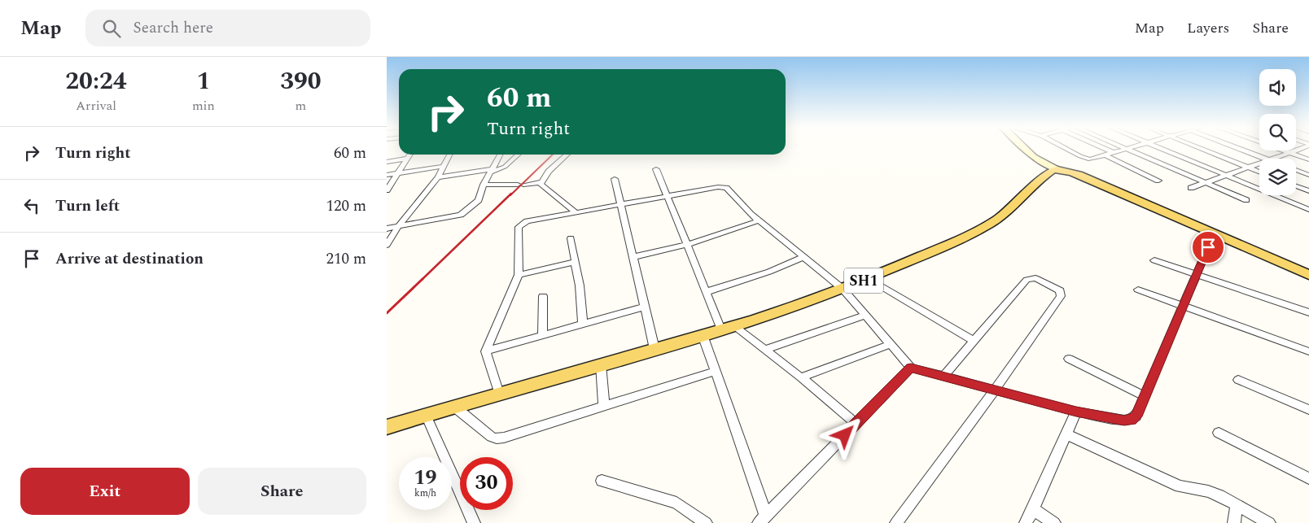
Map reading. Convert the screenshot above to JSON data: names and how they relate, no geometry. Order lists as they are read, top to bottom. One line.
{"streets":{"main road":["SH1"]},"page":{"header":"Map","search":"Search here","nav":["Map","Layers","Share"],"eta":["20:24","Arrival","1","min","390","m"],"turn":["60 m","Turn right"],"list":[{"name":"Turn right","value":"60 m"},{"name":"Turn left","value":"120 m"},{"name":"Arrive at destination","value":"210 m"}],"speed":"19 km/h","limit":"30","buttons":["Exit","Share"]}}
